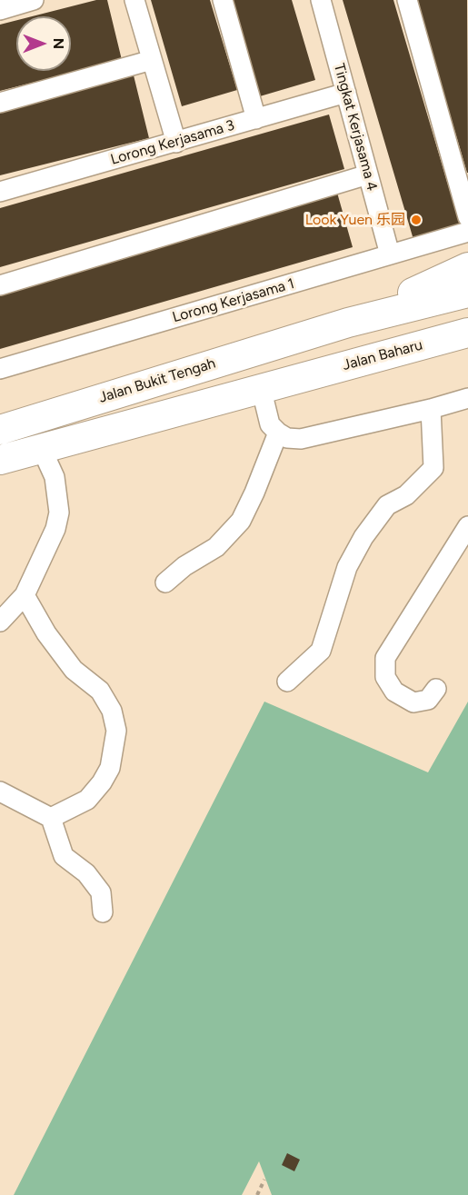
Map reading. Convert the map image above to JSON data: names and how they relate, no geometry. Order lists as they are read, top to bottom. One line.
{"streets":{"highway":["Jalan Baharu","Jalan Bukit Tengah"],"street":["Tingkat Kerjasama 4","Lorong Kerjasama 3","Lorong Kerjasama 1"]},"crossings":[["Tingkat Kerjasama 4","Lorong Kerjasama 3"],["Tingkat Kerjasama 4","Lorong Kerjasama 1"]],"places":["Look Yuen 乐园"],"north":"right"}
